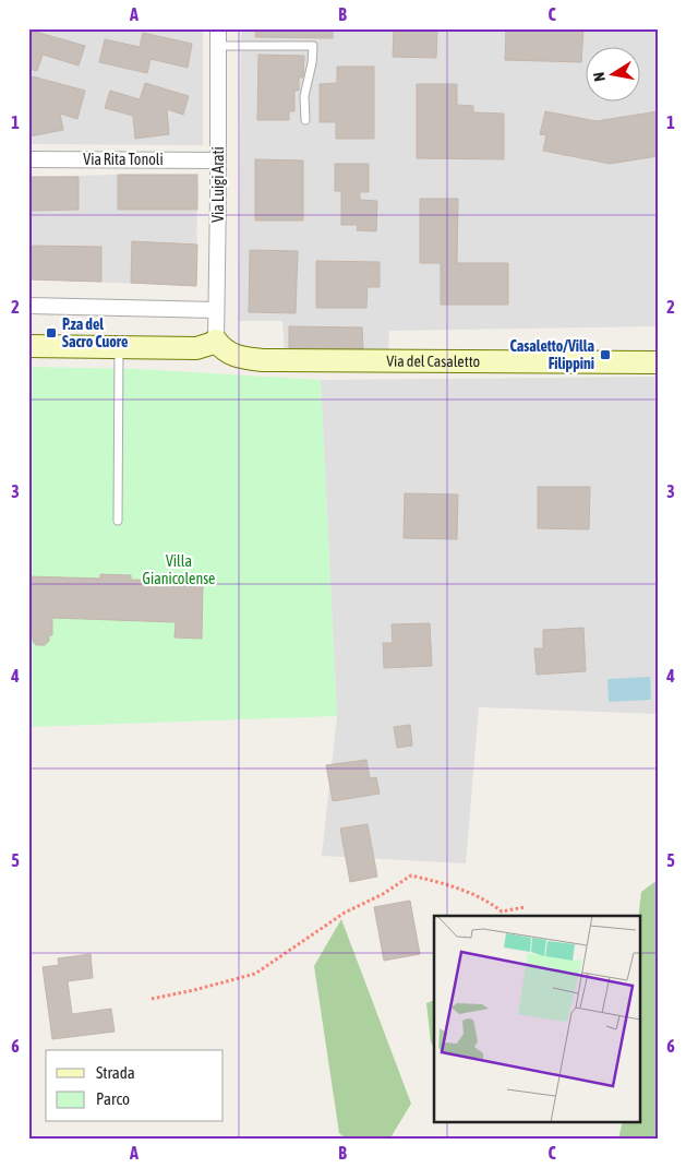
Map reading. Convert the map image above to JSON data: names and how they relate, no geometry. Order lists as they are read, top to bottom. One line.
{"streets":{"street":["Via Rita Tonoli","Via Luigi Arati","Via del Casaletto"]},"crossings":[["Via Rita Tonoli","Via Luigi Arati"],["Via Luigi Arati","Via del Casaletto"]],"parks":["Villa Gianicolense"],"places":{"transit":["P.za del Sacro Cuore","Casaletto/Villa Filippini"]},"legend":["Strada","Parco"],"north":"left","grid":{"columns":["A","B","C"],"rows":["1","2","3","4","5","6"]}}
